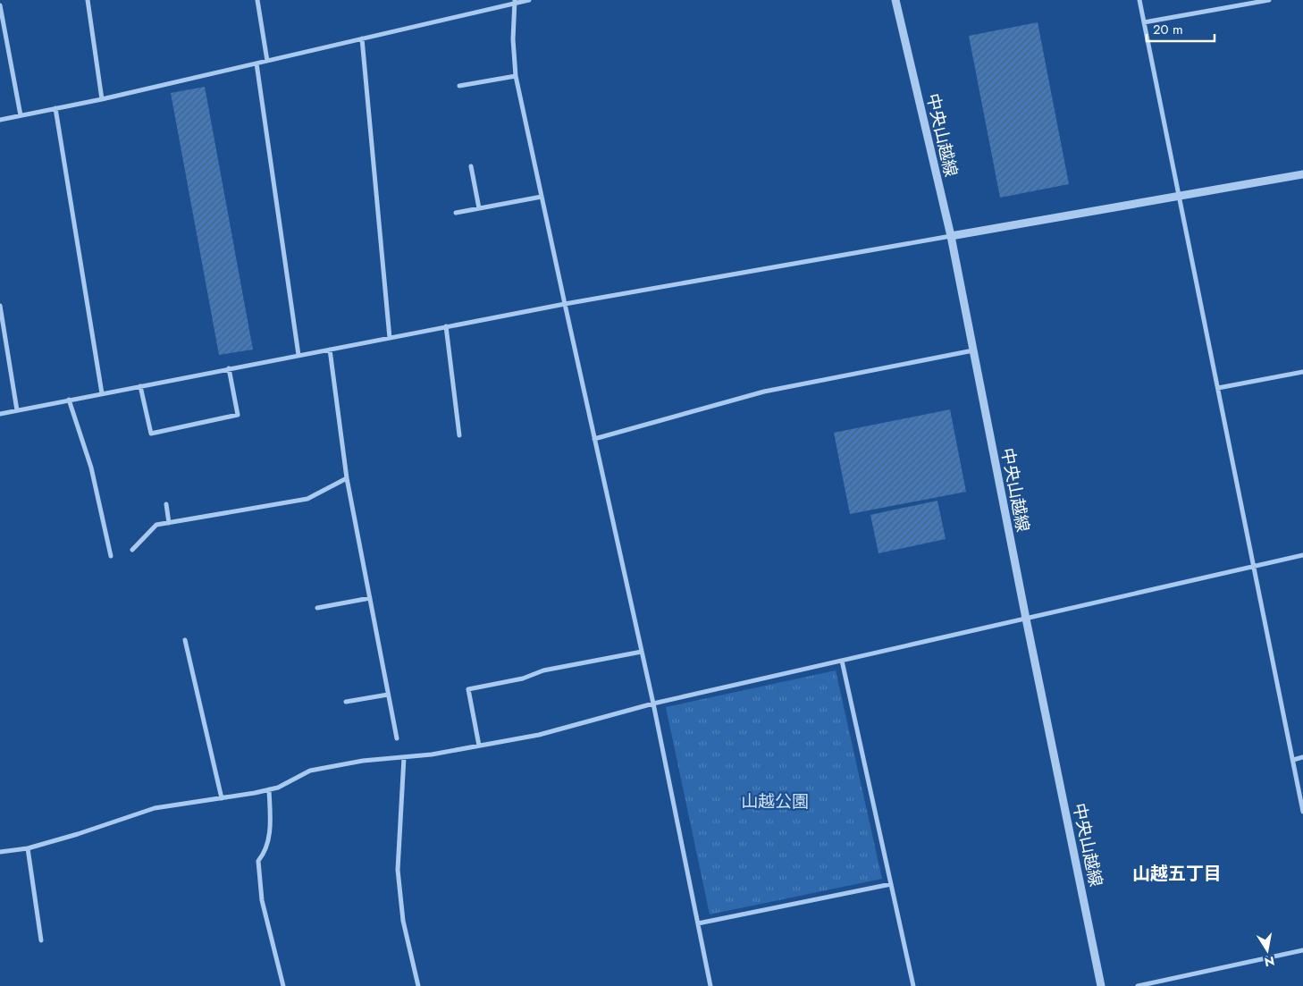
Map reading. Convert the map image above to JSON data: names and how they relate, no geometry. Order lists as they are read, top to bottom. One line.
{"streets":{"street":["中央山越線"]},"districts":["山越五丁目"],"parks":["山越公園"],"scale_bar":"20 m","north":"bottom"}
